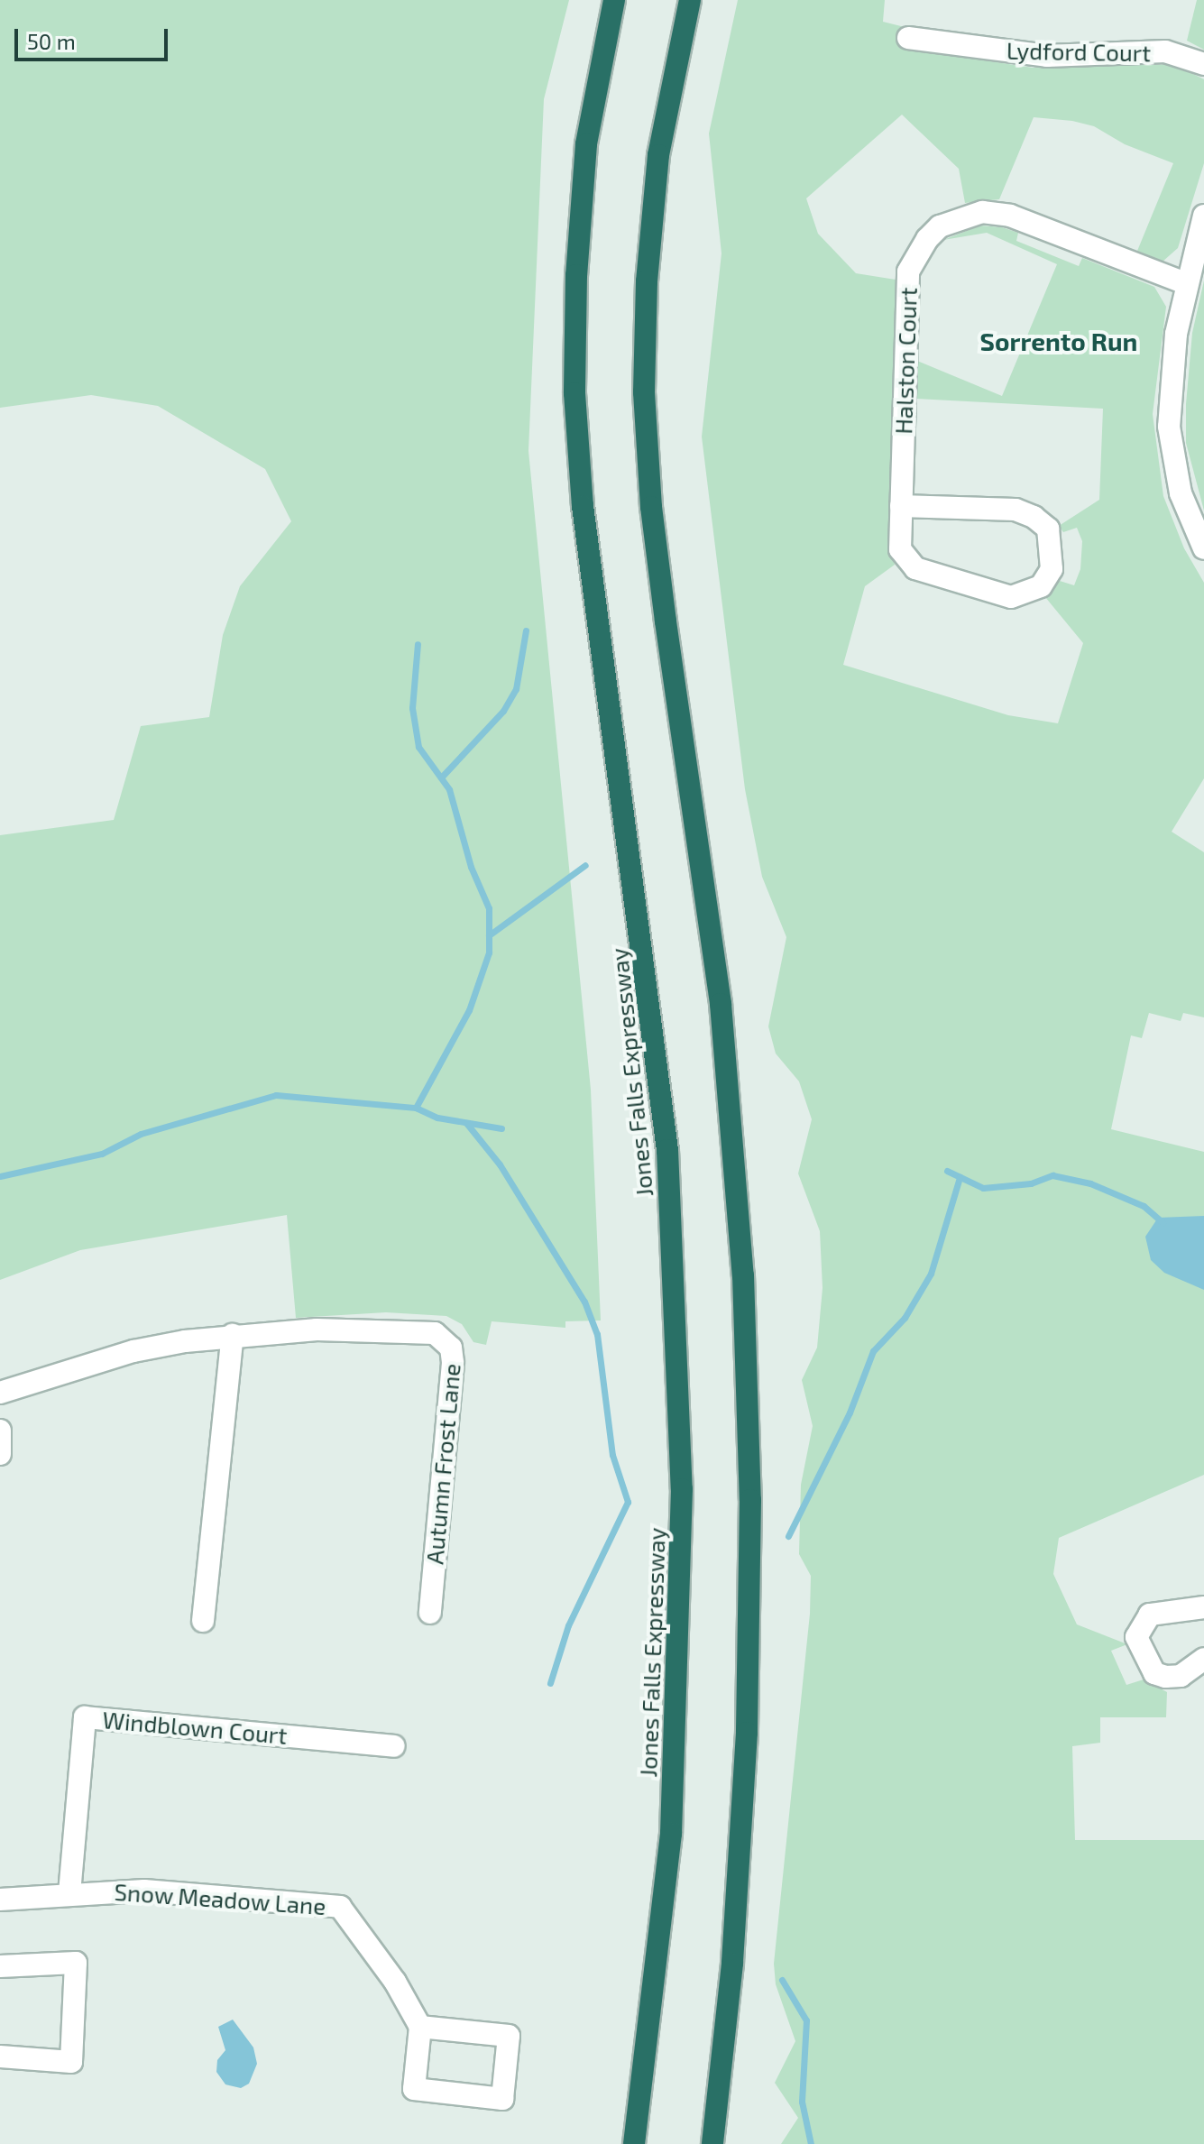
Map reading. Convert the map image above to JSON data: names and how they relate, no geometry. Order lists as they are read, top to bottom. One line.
{"streets":{"highway":["Jones Falls Expressway"],"street":["Lydford Court","Halston Court","Autumn Frost Lane","Windblown Court","Snow Meadow Lane"]},"crossings":[["Windblown Court","Snow Meadow Lane"]],"districts":["Sorrento Run"],"scale_bar":"50 m"}
